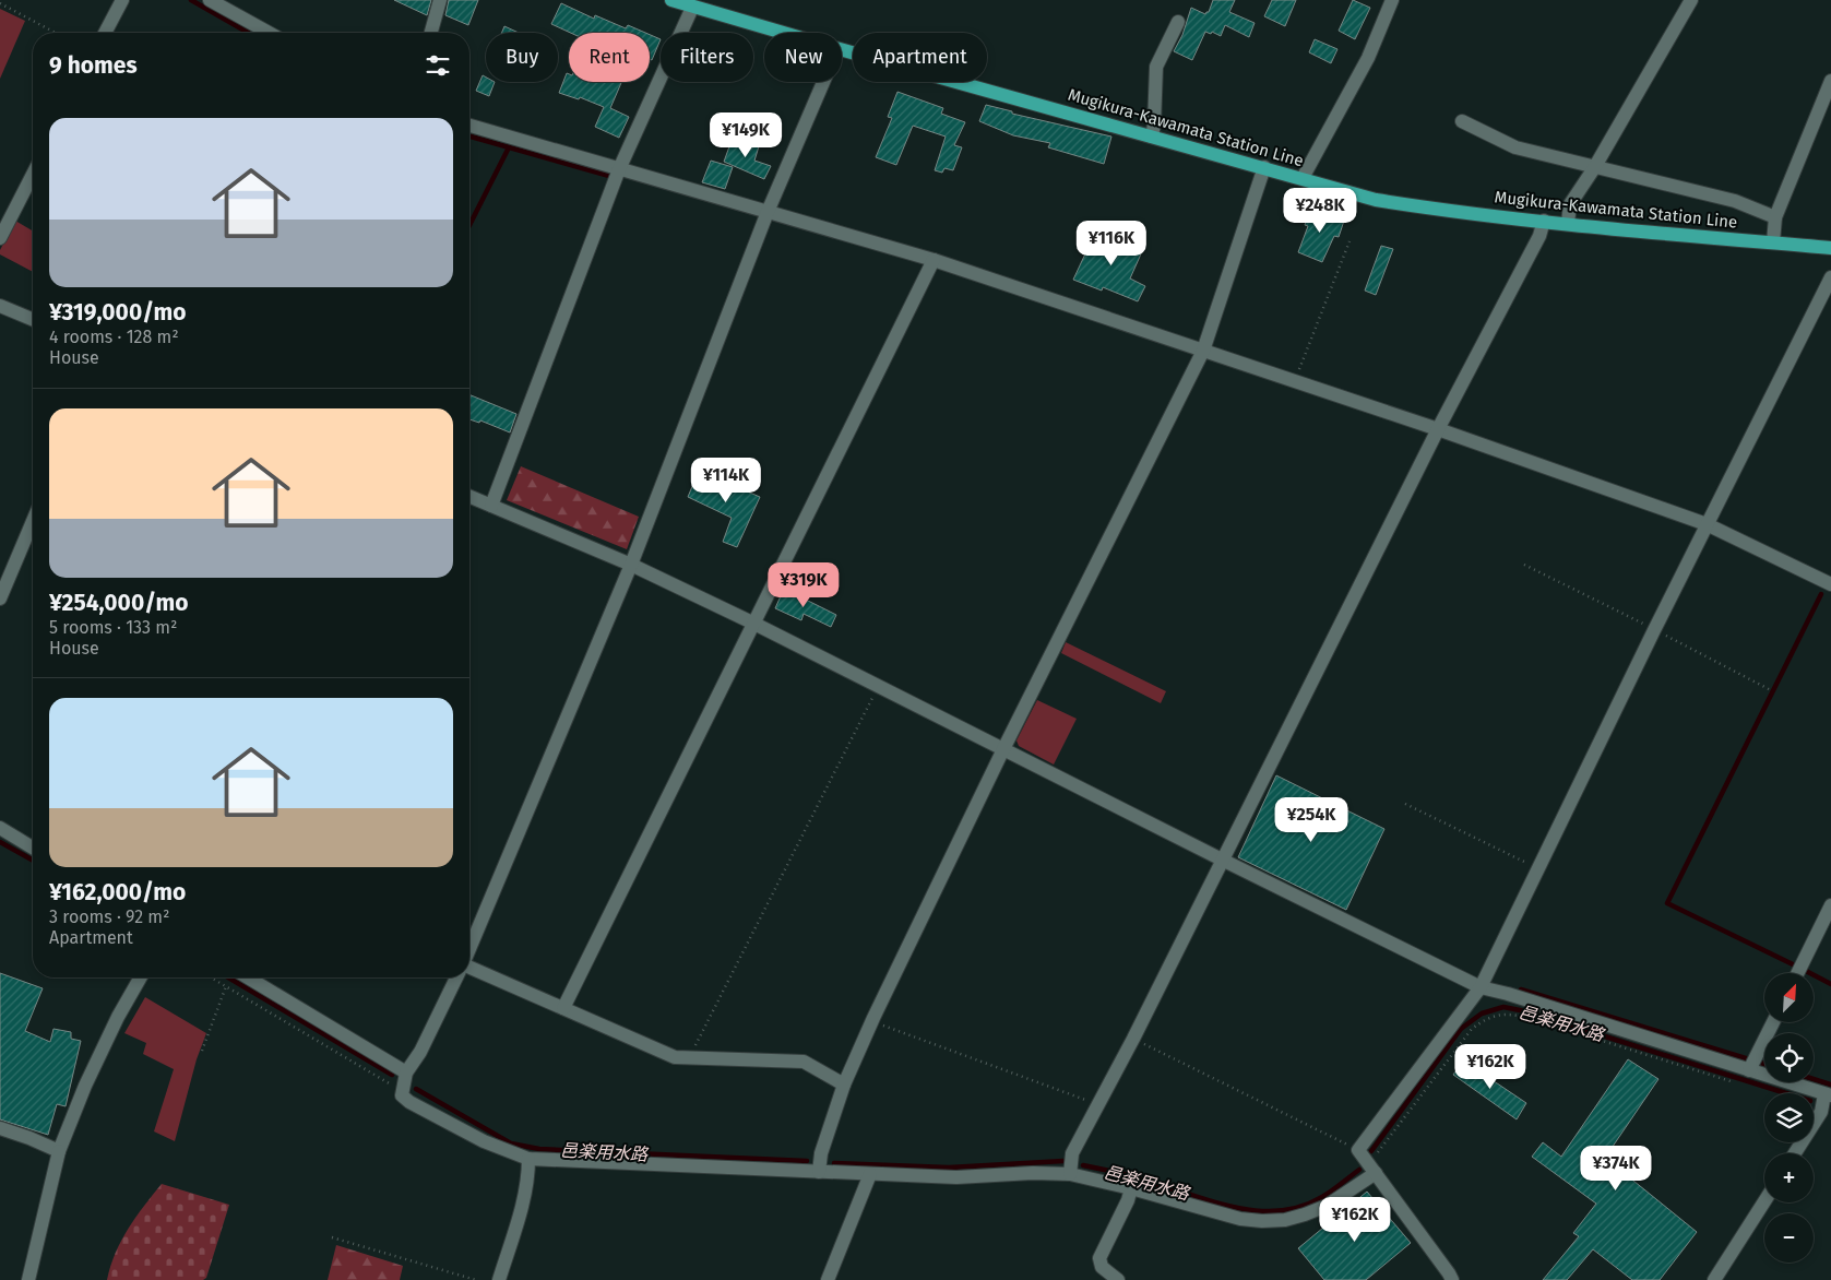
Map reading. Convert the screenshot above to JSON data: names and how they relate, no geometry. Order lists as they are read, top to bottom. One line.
{"streets":{"main road":["Mugikura-Kawamata Station Line"]},"water":["邑楽用水路"],"north":"top right","page":{"chip":["Buy","Rent","Filters","New","Apartment"],"heading":"9 homes","list":[{"name":"¥319,000/mo","note":"4 rooms · 128 m² · House"},{"name":"¥254,000/mo","note":"5 rooms · 133 m² · House"},{"name":"¥162,000/mo","note":"3 rooms · 92 m² · Apartment"}],"price":["¥149K","¥248K","¥116K","¥114K","¥319K","¥254K","¥162K","¥374K","¥162K"],"map_buttons":["+","−"]}}
